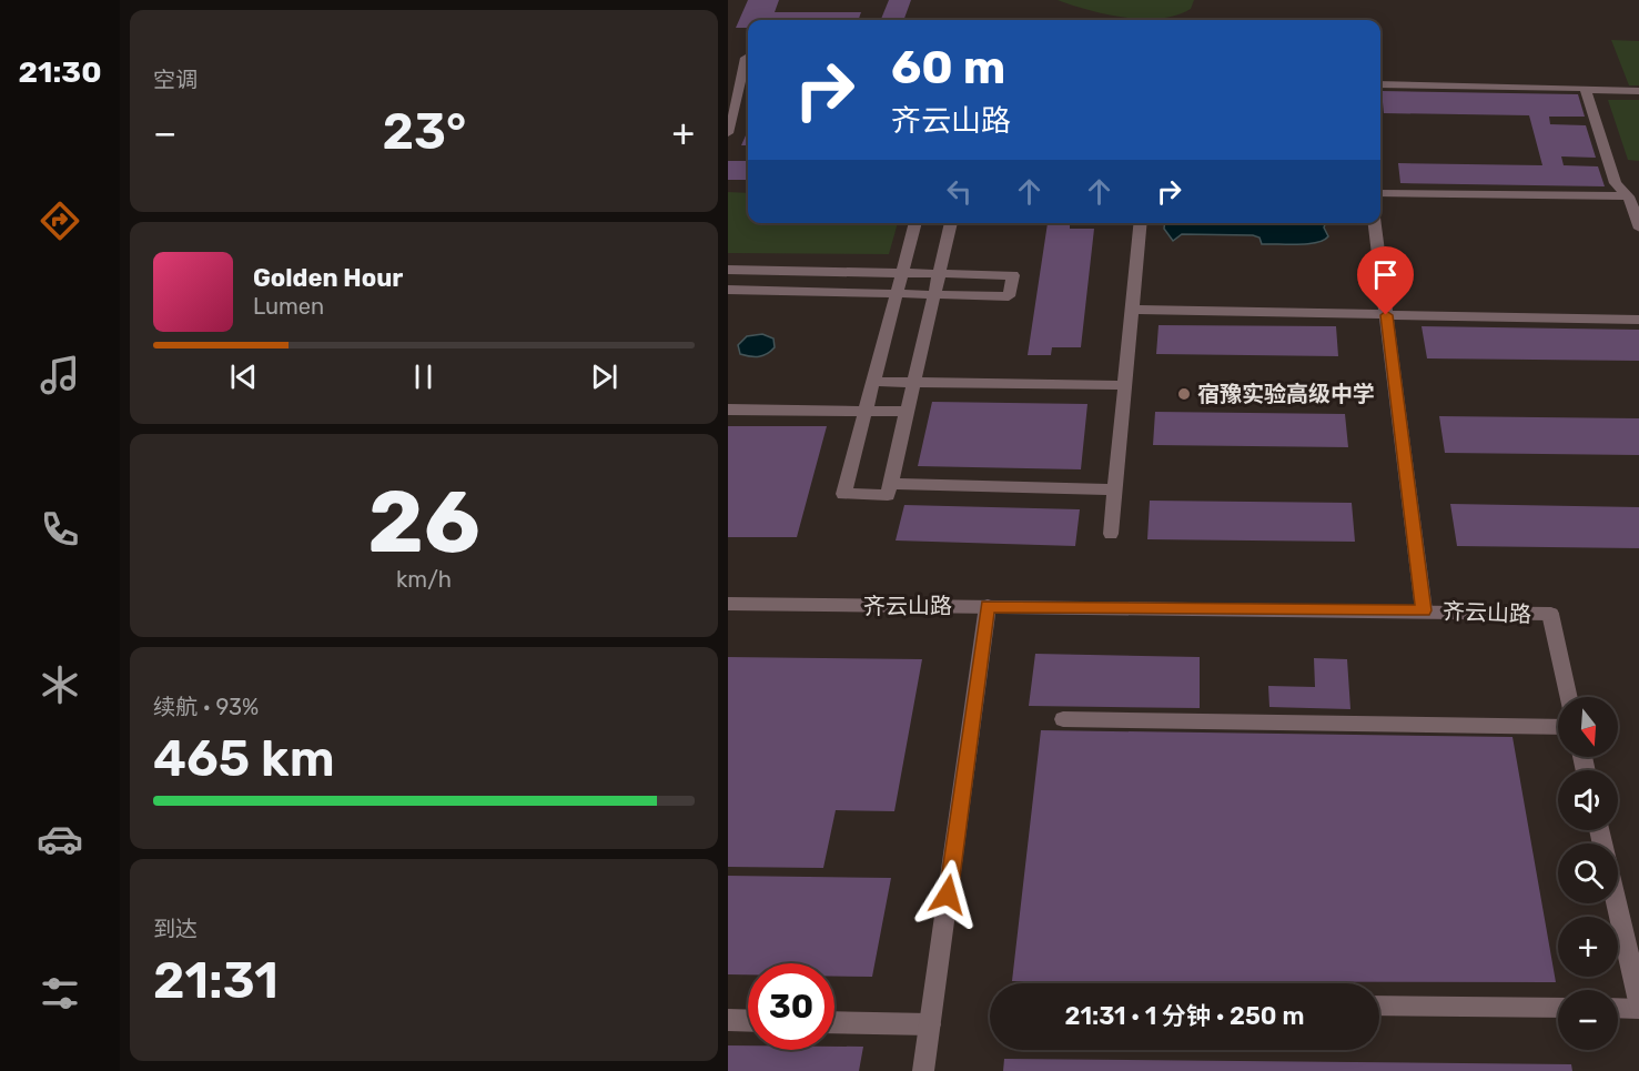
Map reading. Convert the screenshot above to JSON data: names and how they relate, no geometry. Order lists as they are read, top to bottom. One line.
{"streets":{"street":["齐云山路"]},"places":["宿豫实验高级中学"],"north":"bottom","page":{"tabs":"21:30","tile":["空调",["26","km/h"],["续航 · 93%","465 km"],["到达","21:31"]],"turn":["60 m","齐云山路"],"heat":["−","23°","+"],"song":["Golden Hour","Lumen"],"map_buttons":["+","−"],"limit":"30","trip":"21:31 · 1 分钟 · 250 m"}}
